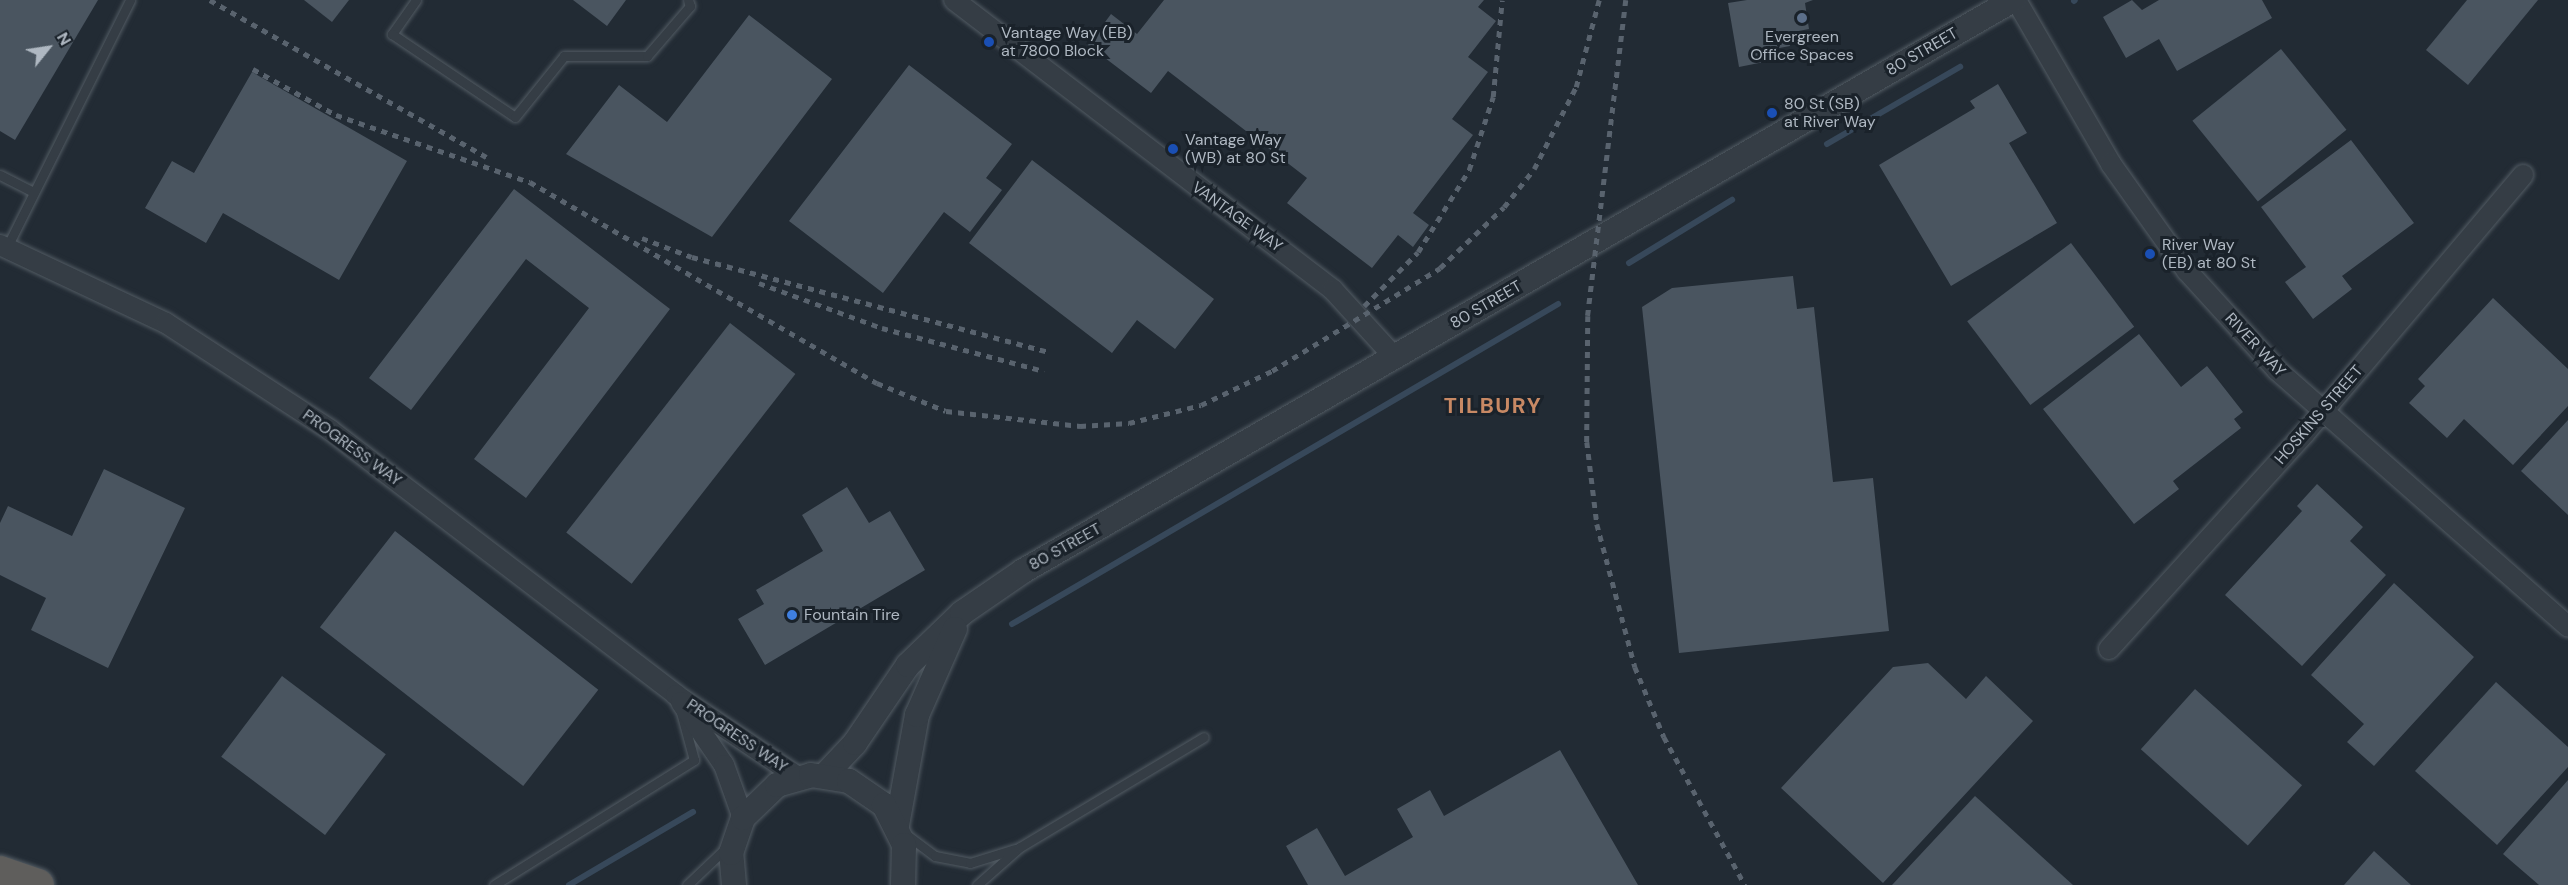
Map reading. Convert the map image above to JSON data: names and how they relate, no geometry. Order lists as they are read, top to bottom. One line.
{"streets":{"street":["80 STREET","VANTAGE WAY","RIVER WAY","HOSKINS STREET","PROGRESS WAY"]},"crossings":[["80 STREET","VANTAGE WAY"],["80 STREET","RIVER WAY"],["RIVER WAY","HOSKINS STREET"]],"districts":["TILBURY"],"places":["Evergreen Office Spaces","Vantage Way (EB) at 7800 Block","80 St (SB) at River Way","Vantage Way (WB) at 80 St","River Way (EB) at 80 St","Fountain Tire"],"north":"top right"}
